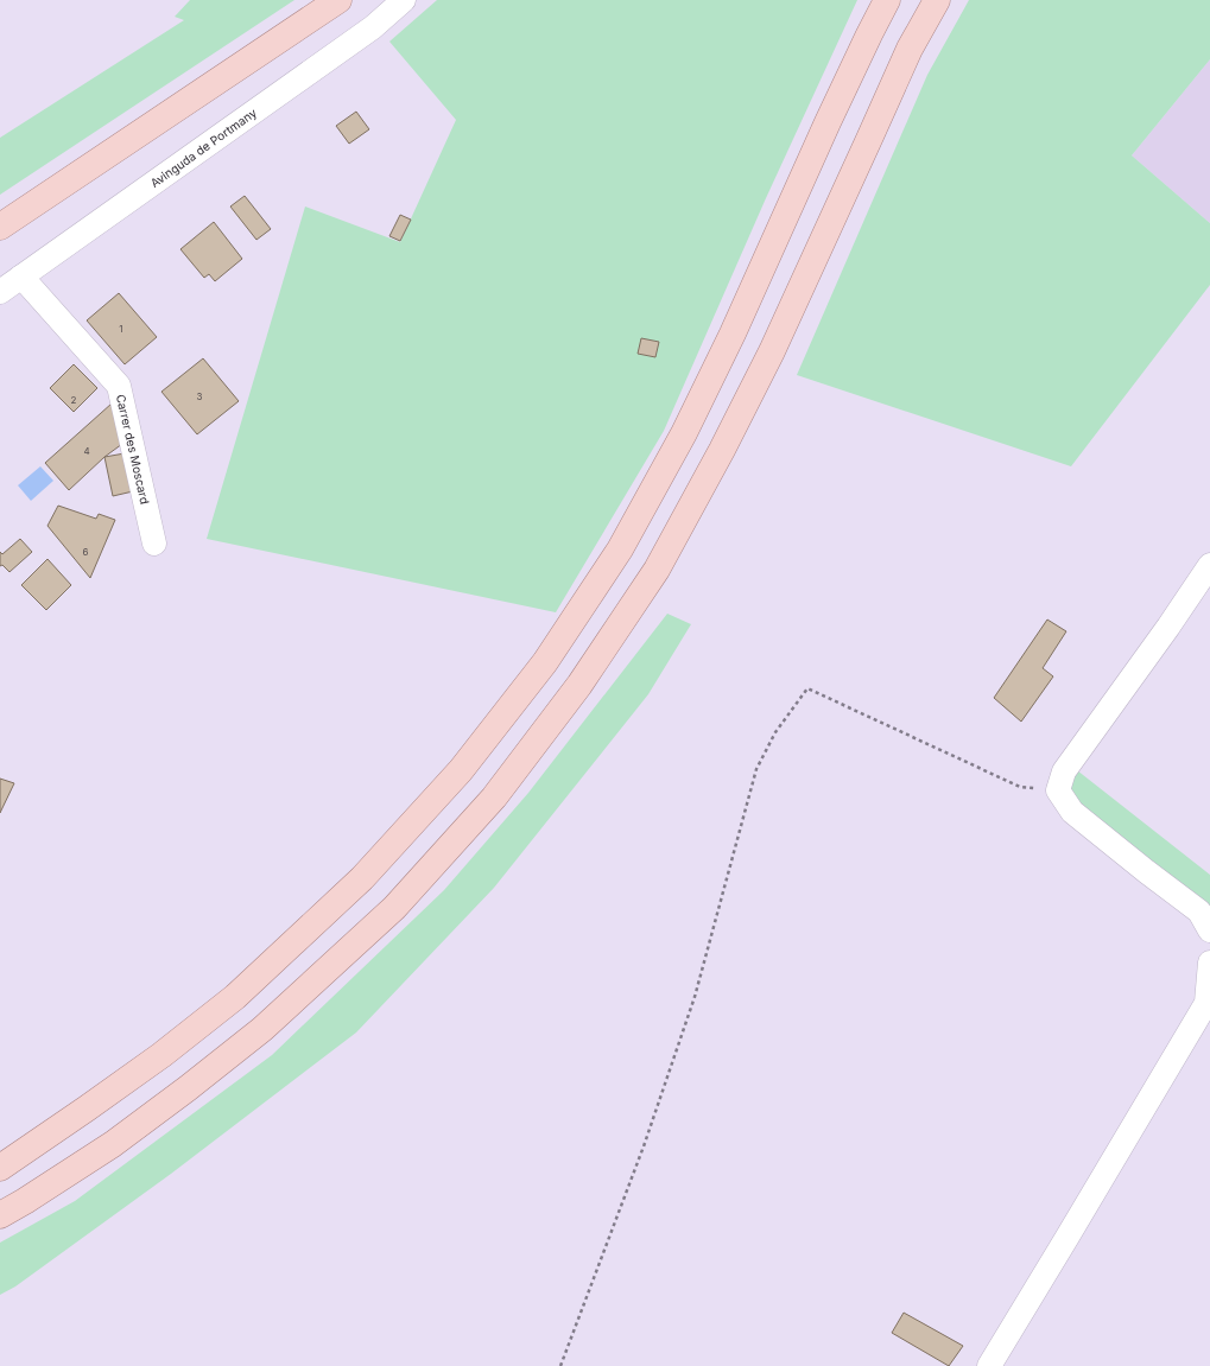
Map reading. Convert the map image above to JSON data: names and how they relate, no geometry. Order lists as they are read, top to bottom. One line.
{"streets":{"street":["Avinguda de Portmany","Carrer des Moscard"]},"crossings":[["Avinguda de Portmany","Carrer des Moscard"]],"house_numbers":["1","3","2","4","6"]}
